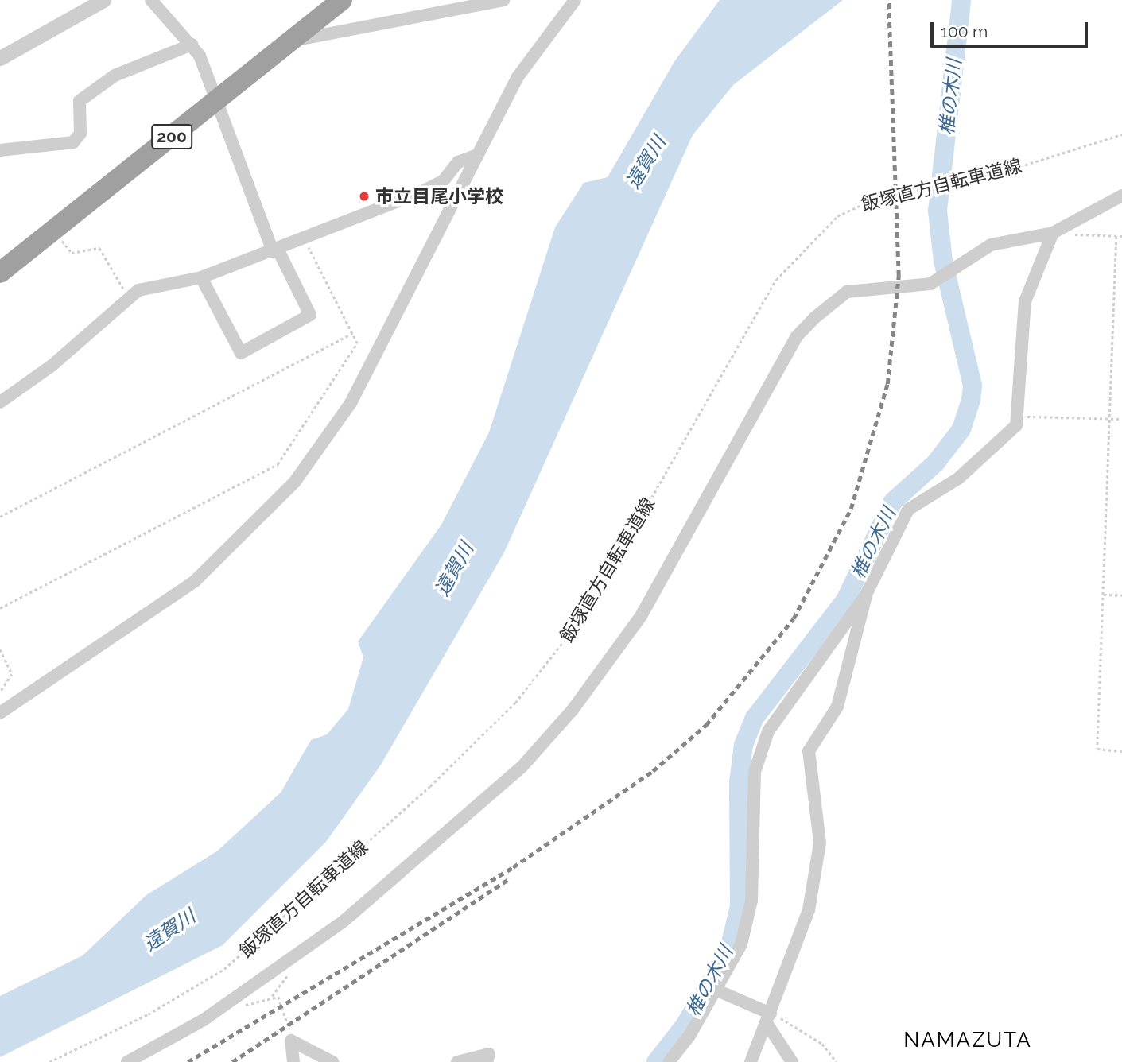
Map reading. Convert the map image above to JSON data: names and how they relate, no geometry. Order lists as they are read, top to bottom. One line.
{"streets":{"highway":["200"],"path":["飯塚直方自転車道線"]},"districts":["NAMAZUTA"],"water":["椎の木川","遠賀川"],"places":["市立目尾小学校"],"scale_bar":"100 m"}
